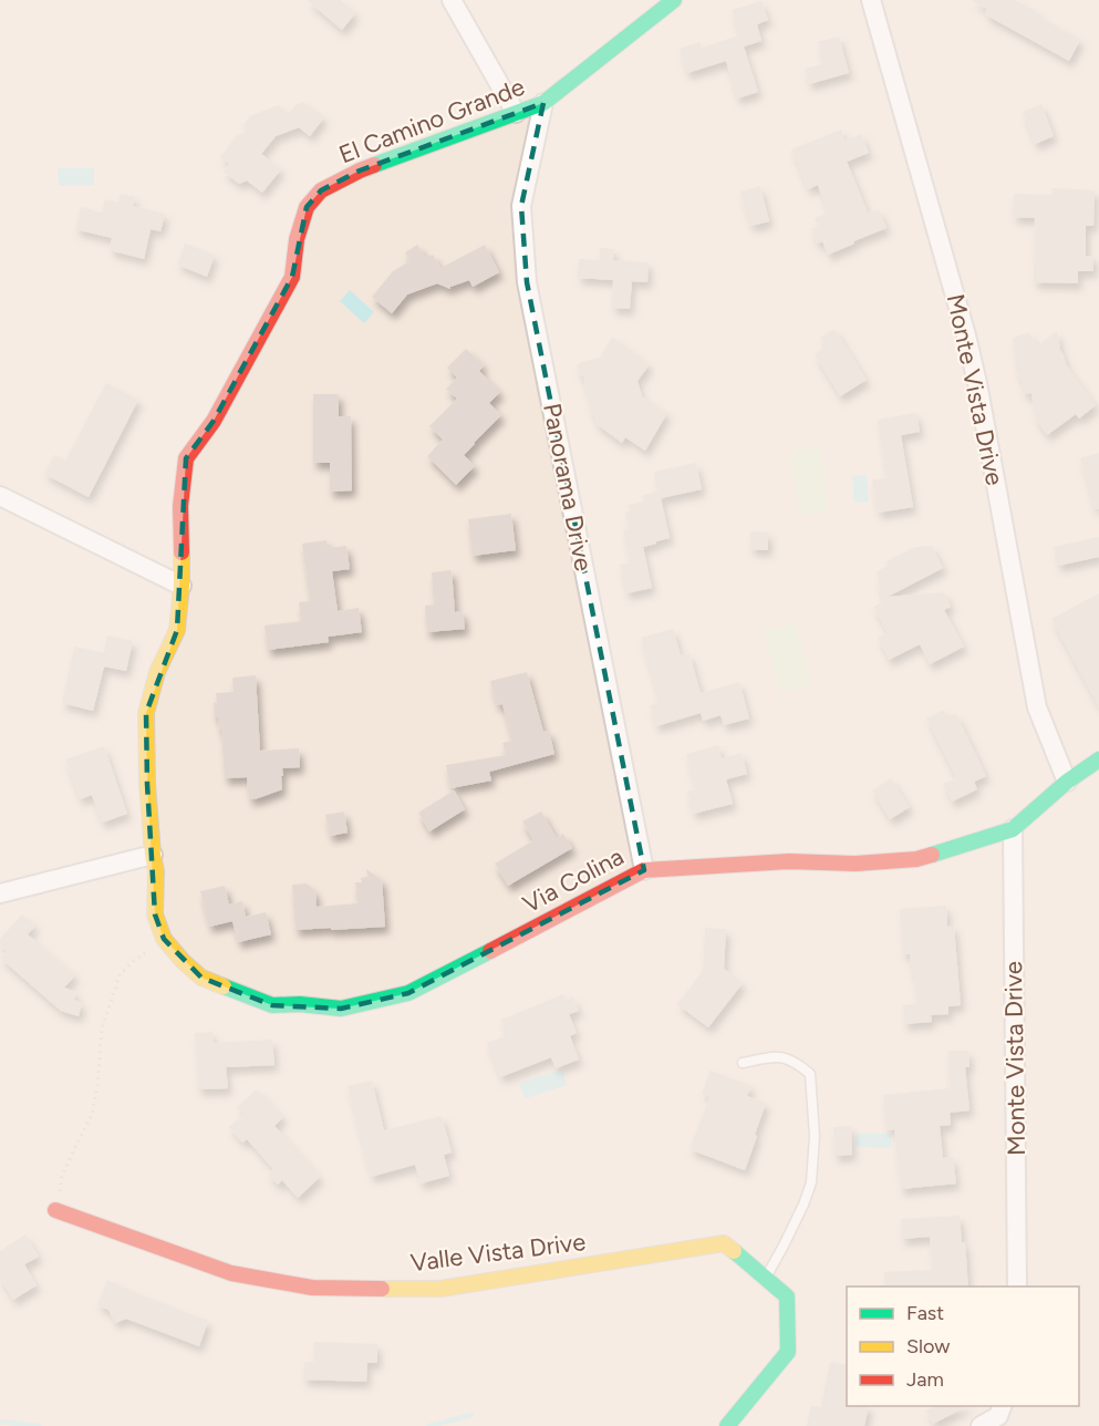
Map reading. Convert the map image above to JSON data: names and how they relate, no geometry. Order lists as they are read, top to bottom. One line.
{"streets":{"street":["El Camino Grande","Monte Vista Drive","Panorama Drive","Via Colina","Valle Vista Drive"]},"crossings":[["El Camino Grande","Panorama Drive"],["El Camino Grande","Via Colina"],["Monte Vista Drive","Via Colina"],["Panorama Drive","Via Colina"]],"legend":["Fast","Slow","Jam"]}
